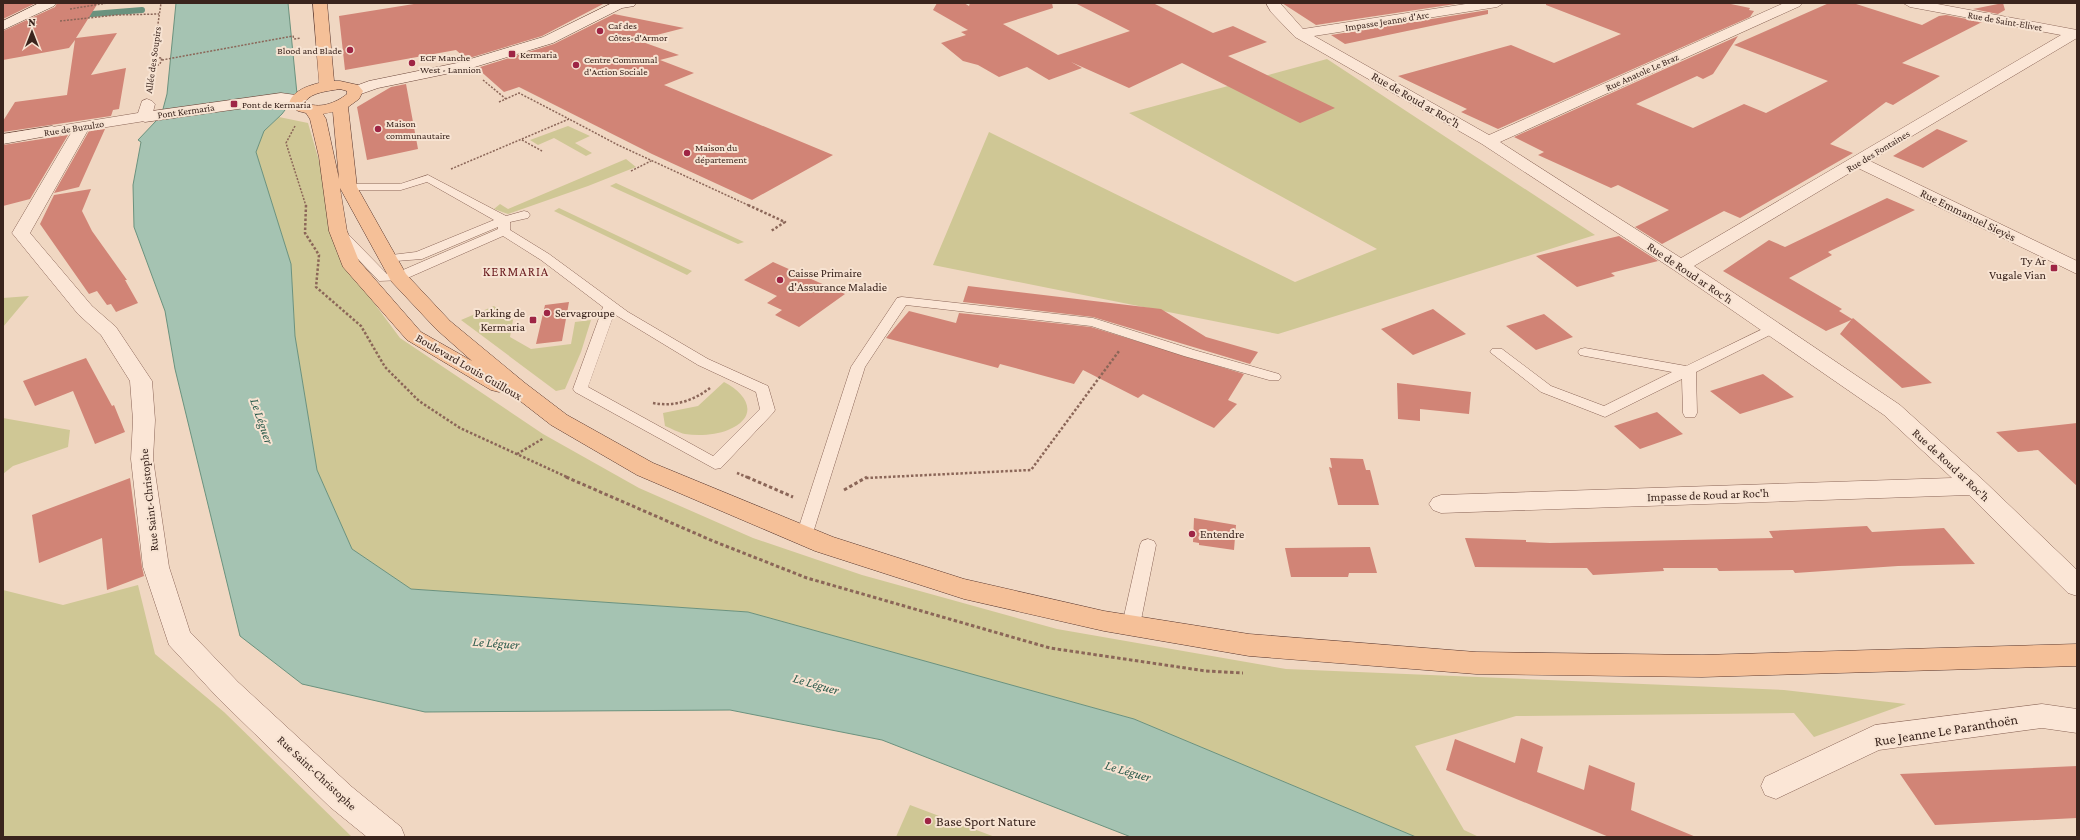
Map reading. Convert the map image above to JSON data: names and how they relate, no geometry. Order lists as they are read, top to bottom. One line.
{"streets":{"main road":["Boulevard Louis Guilloux"],"street":["Impasse Jeanne d'Arc","Rue de Saint-Elivet","Rue Anatole Le Braz","Rue de Roud ar Roc'h","Pont Kermaria","Rue de Buzulzo","Rue des Fontaines","Rue Emmanuel Sieyès","Impasse de Roud ar Roc'h","Rue Saint-Christophe","Rue Jeanne Le Paranthoën"],"path":["Allée des Soupirs"]},"crossings":[["Impasse Jeanne d'Arc","Rue de Roud ar Roc'h"],["Rue de Saint-Elivet","Rue des Fontaines"],["Allée des Soupirs","Pont Kermaria"],["Allée des Soupirs","Rue de Buzulzo"],["Rue Anatole Le Braz","Rue de Roud ar Roc'h"],["Rue de Roud ar Roc'h","Rue des Fontaines"],["Rue de Roud ar Roc'h","Impasse de Roud ar Roc'h"],["Pont Kermaria","Rue de Buzulzo"],["Pont Kermaria","Boulevard Louis Guilloux"],["Rue de Buzulzo","Rue Saint-Christophe"],["Rue des Fontaines","Rue Emmanuel Sieyès"]],"districts":["KERMARIA"],"water":["Le Léguer"],"places":{"other":["Caf des Côtes-d'Armor","Blood and Blade","ECF Manche West - Lannion","Centre Communal d'Action Sociale","Maison communautaire","Maison du département","Caisse Primaire d'Assurance Maladie","Servagroupe","Entendre","Base Sport Nature"],"transit":["Kermaria","Pont de Kermaria","Ty Ar Vugale Vian","Parking de Kermaria"]},"north":"top"}
